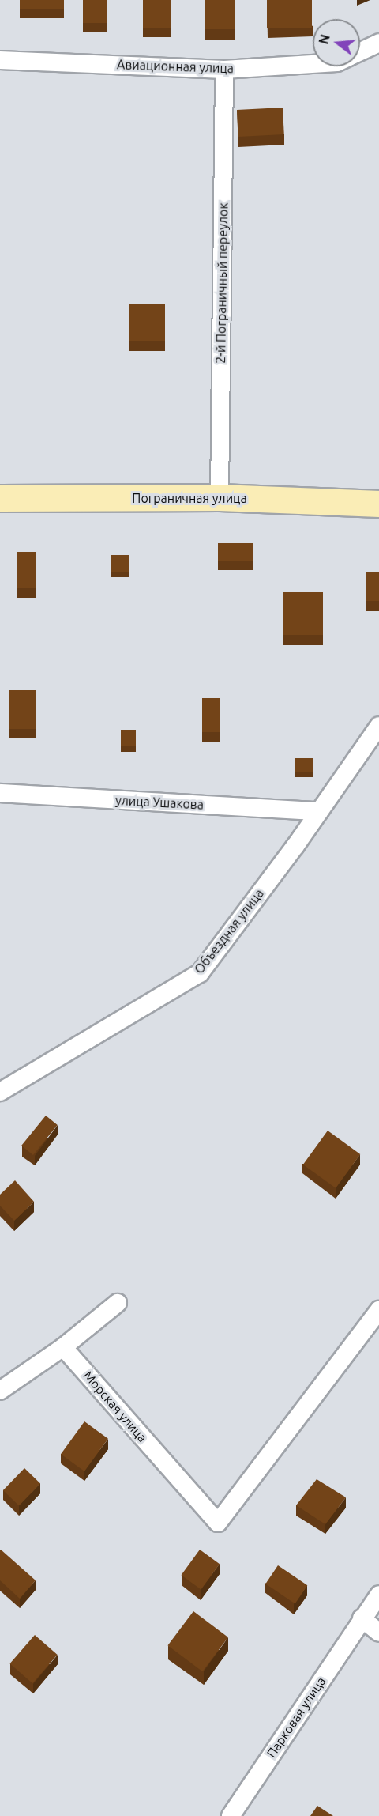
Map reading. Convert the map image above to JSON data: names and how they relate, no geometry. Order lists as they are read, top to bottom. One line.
{"streets":{"street":["Авиационная улица","2-й Пограничный переулок","Пограничная улица","улица Ушакова","Объездная улица","Морская улица","Парковая улица"]},"crossings":[["Авиационная улица","2-й Пограничный переулок"],["2-й Пограничный переулок","Пограничная улица"],["улица Ушакова","Объездная улица"]],"north":"left"}
